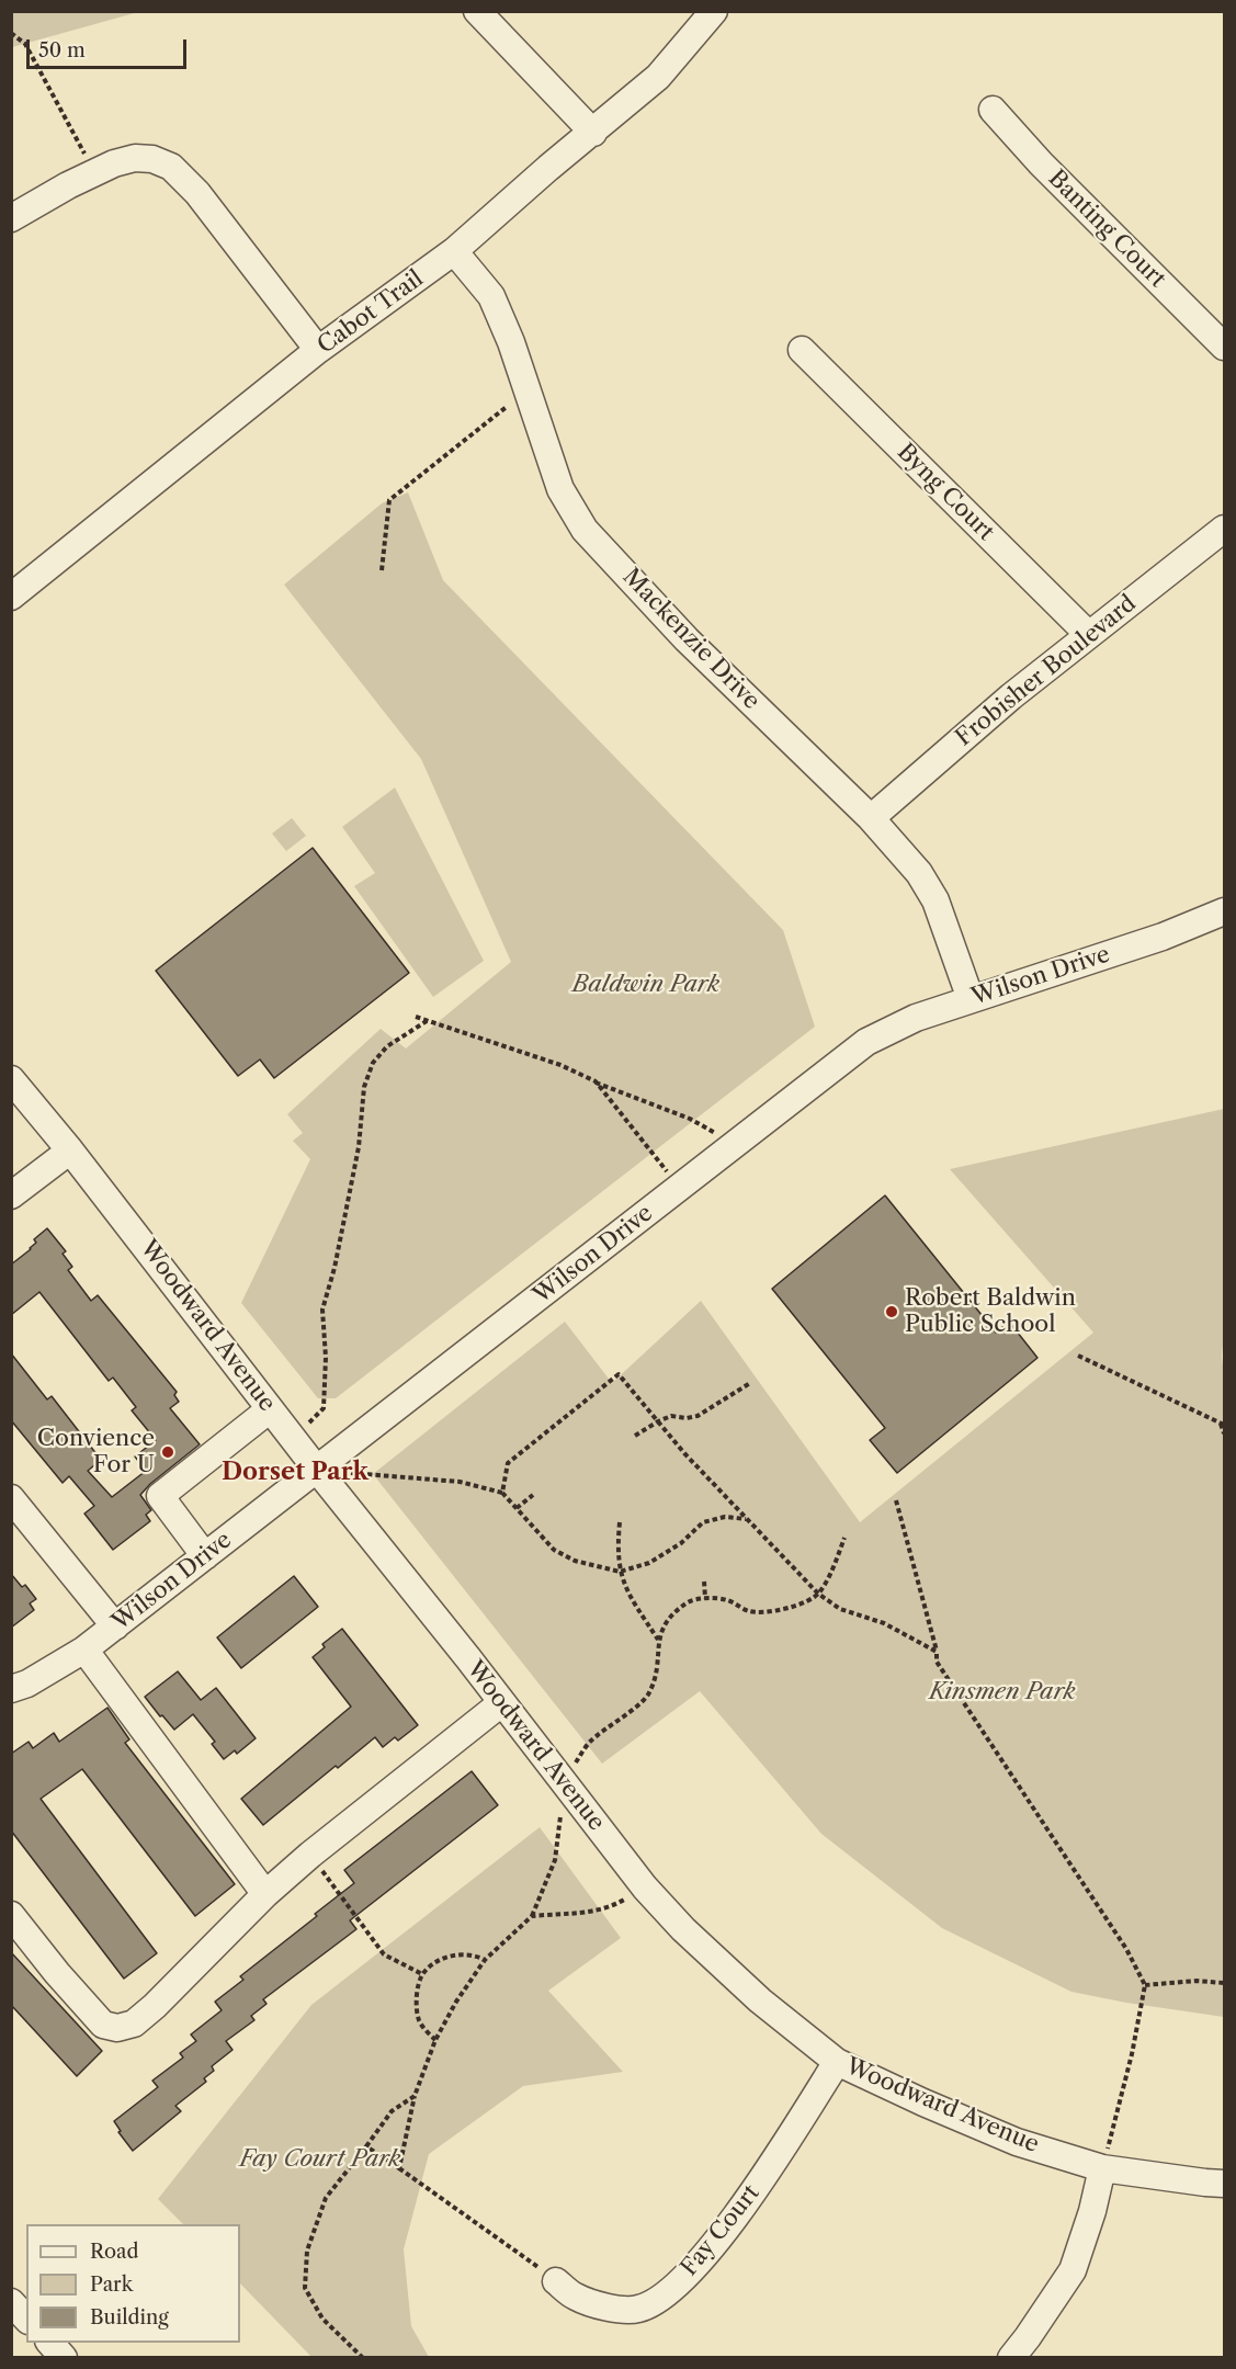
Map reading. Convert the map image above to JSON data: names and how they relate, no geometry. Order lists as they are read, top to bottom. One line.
{"streets":{"street":["Banting Court","Cabot Trail","Byng Court","Mackenzie Drive","Frobisher Boulevard","Wilson Drive","Woodward Avenue","Fay Court"]},"crossings":[["Cabot Trail","Mackenzie Drive"],["Byng Court","Frobisher Boulevard"],["Mackenzie Drive","Frobisher Boulevard"],["Mackenzie Drive","Wilson Drive"],["Wilson Drive","Woodward Avenue"],["Woodward Avenue","Fay Court"]],"districts":["Dorset Park"],"parks":["Baldwin Park","Kinsmen Park","Fay Court Park"],"places":["Robert Baldwin Public School","Convience For U"],"legend":["Road","Park","Building"],"scale_bar":"50 m"}
